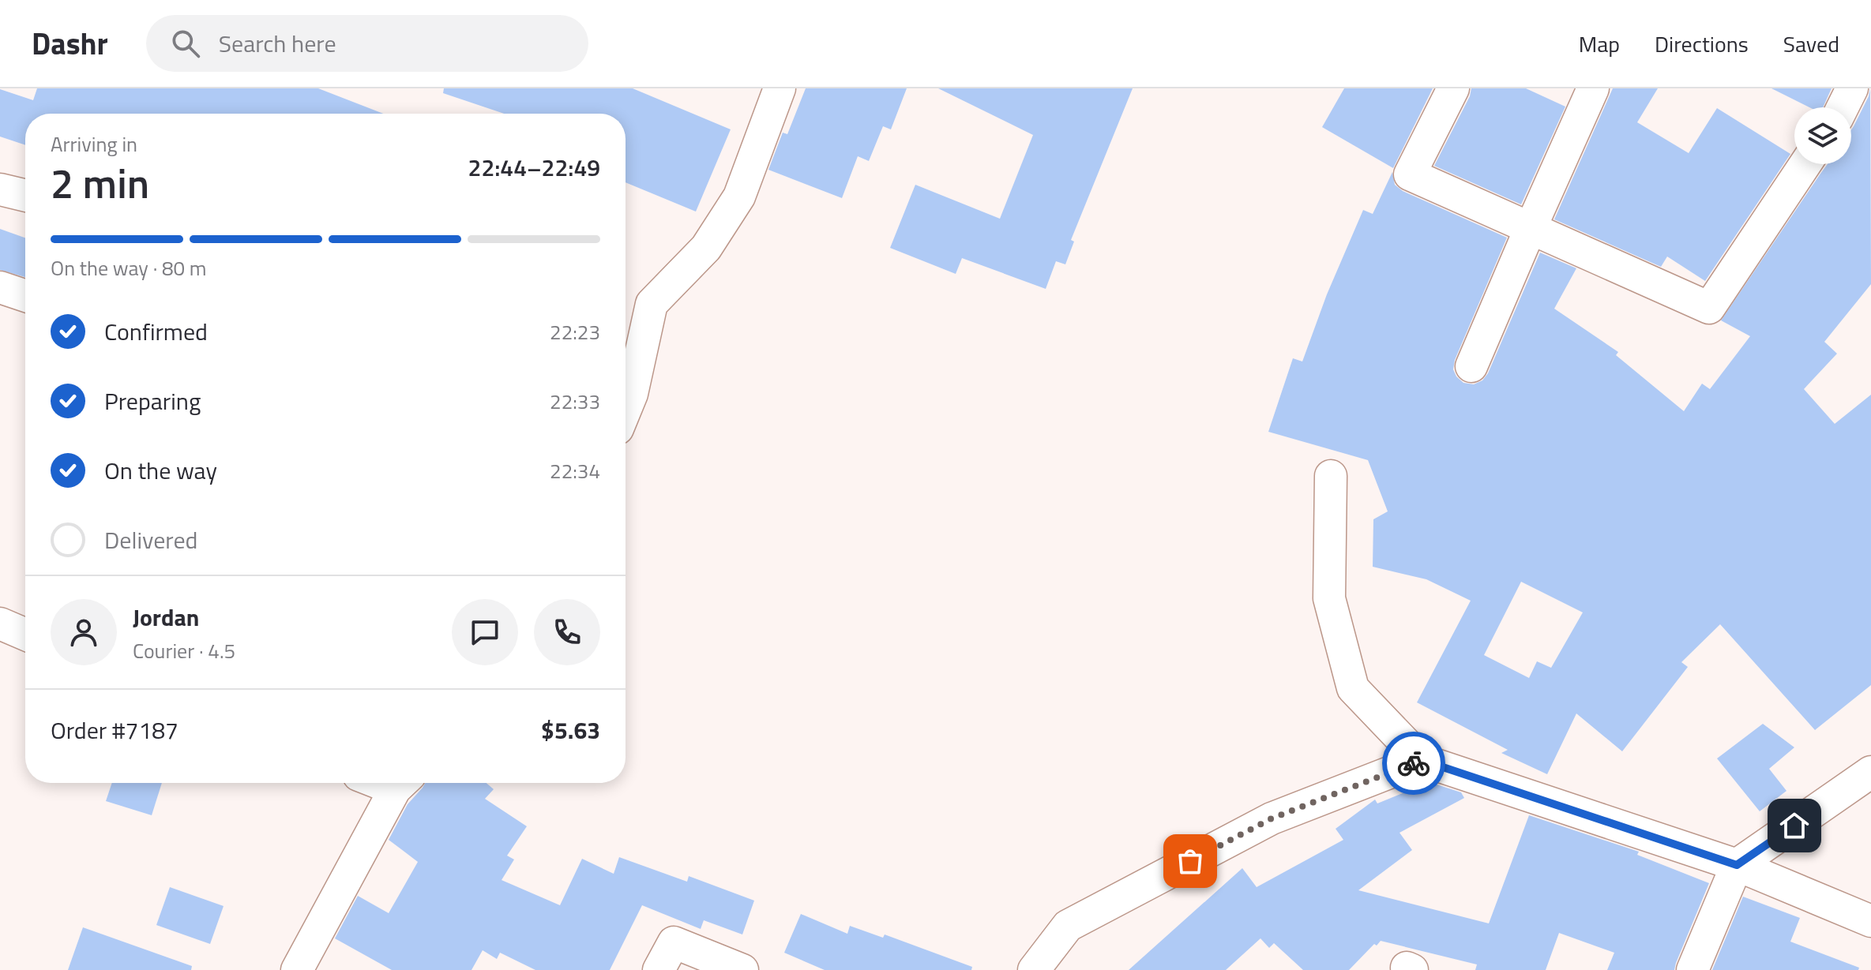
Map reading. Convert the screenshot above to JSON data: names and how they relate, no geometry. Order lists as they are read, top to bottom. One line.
{"page":{"header":"Dashr","search":"Search here","nav":["Map","Directions","Saved"],"heading":["2 min","Arriving in","22:44–22:49"],"panel":["Jordan","Courier · 4.5","Order #7187","$5.63"],"bar":"On the way · 80 m","list":[["Confirmed","22:23"],["Preparing","22:33"],["On the way","22:34"],"Delivered"]}}
